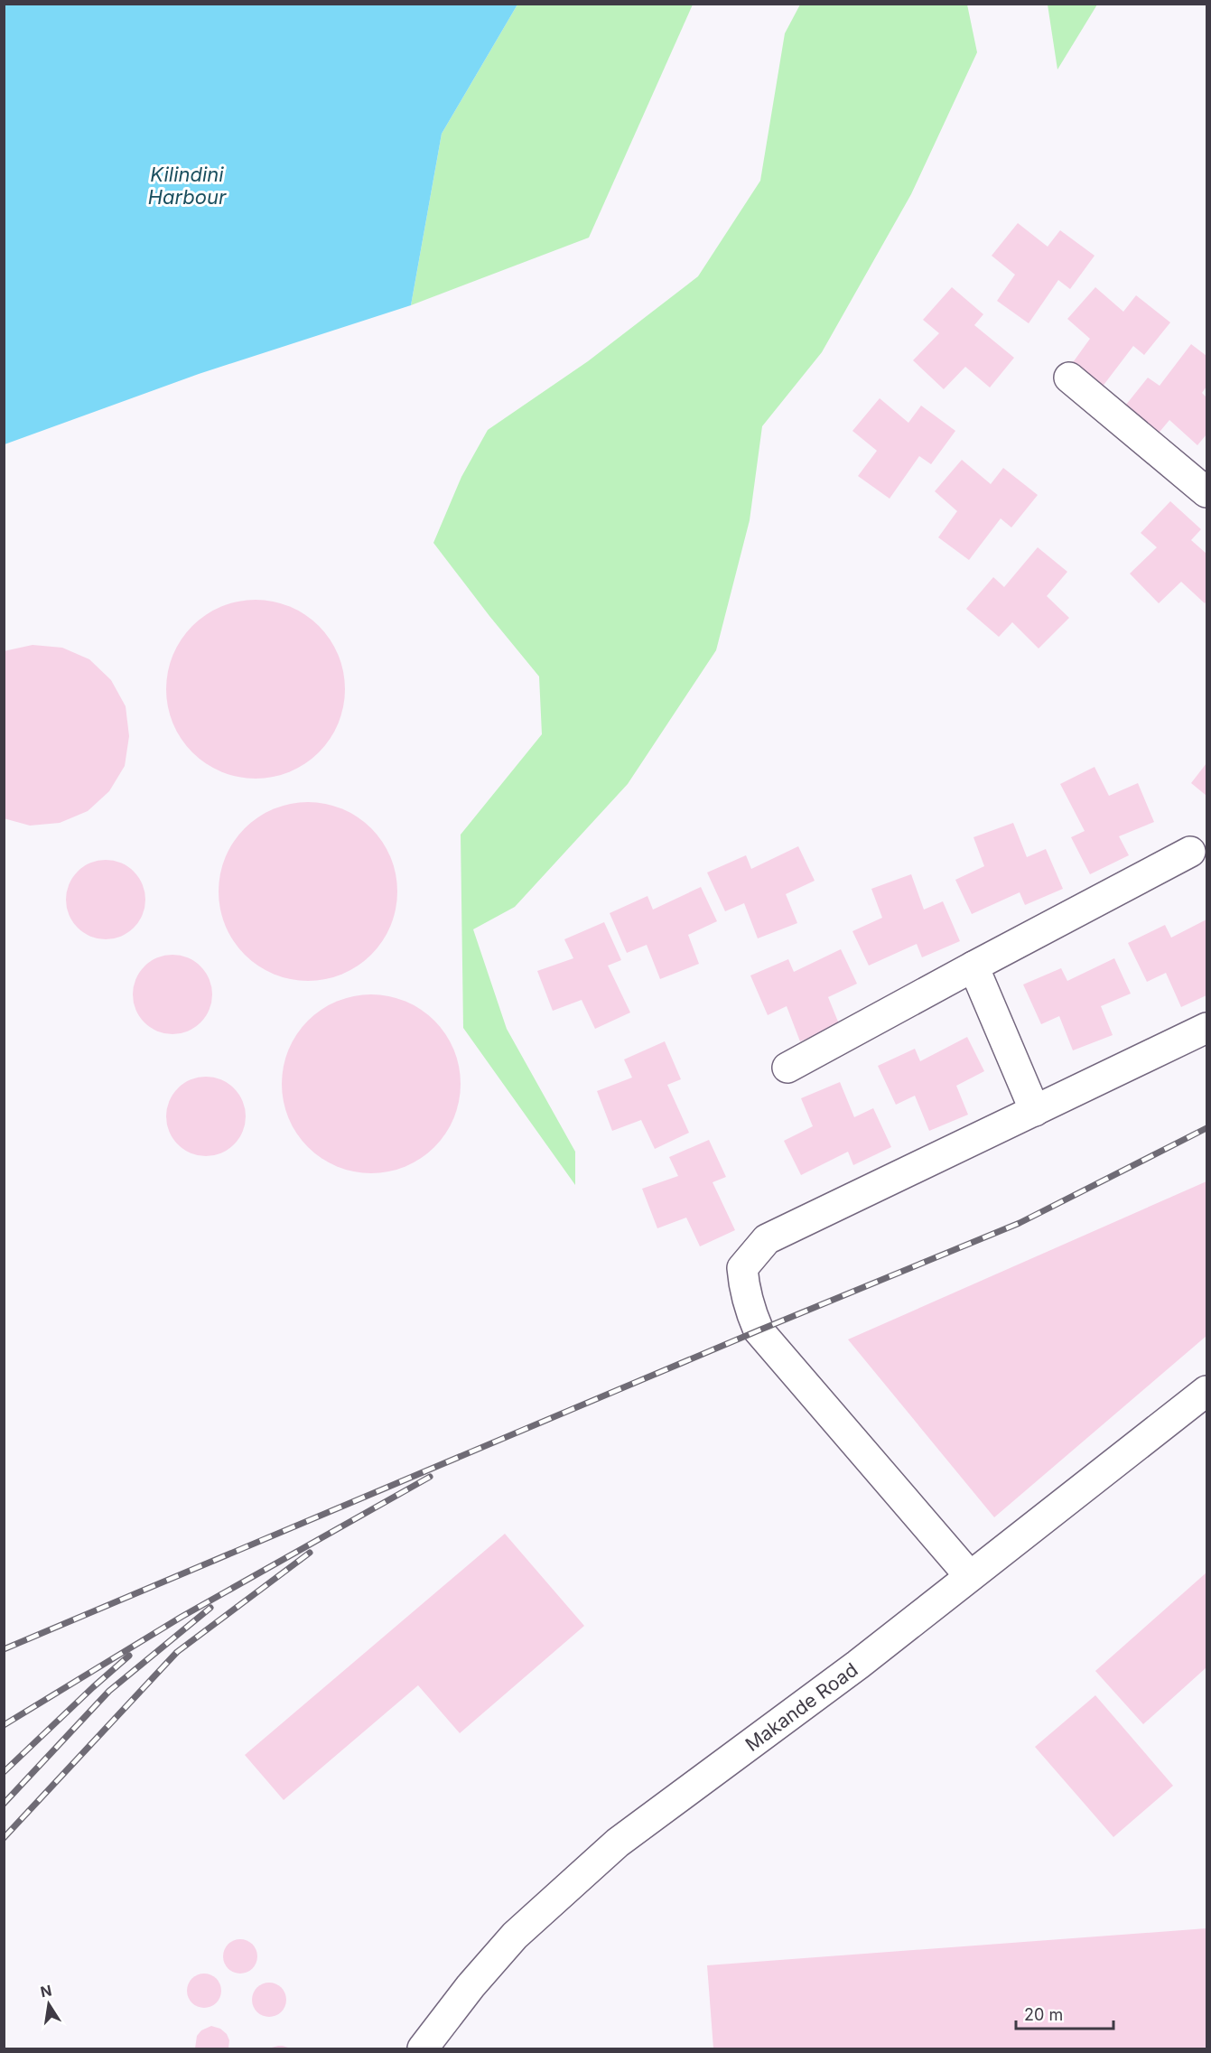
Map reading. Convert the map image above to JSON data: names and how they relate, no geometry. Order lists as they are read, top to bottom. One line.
{"streets":{"street":["Makande Road"]},"water":["Kilindini Harbour"],"scale_bar":"20 m","north":"top"}
